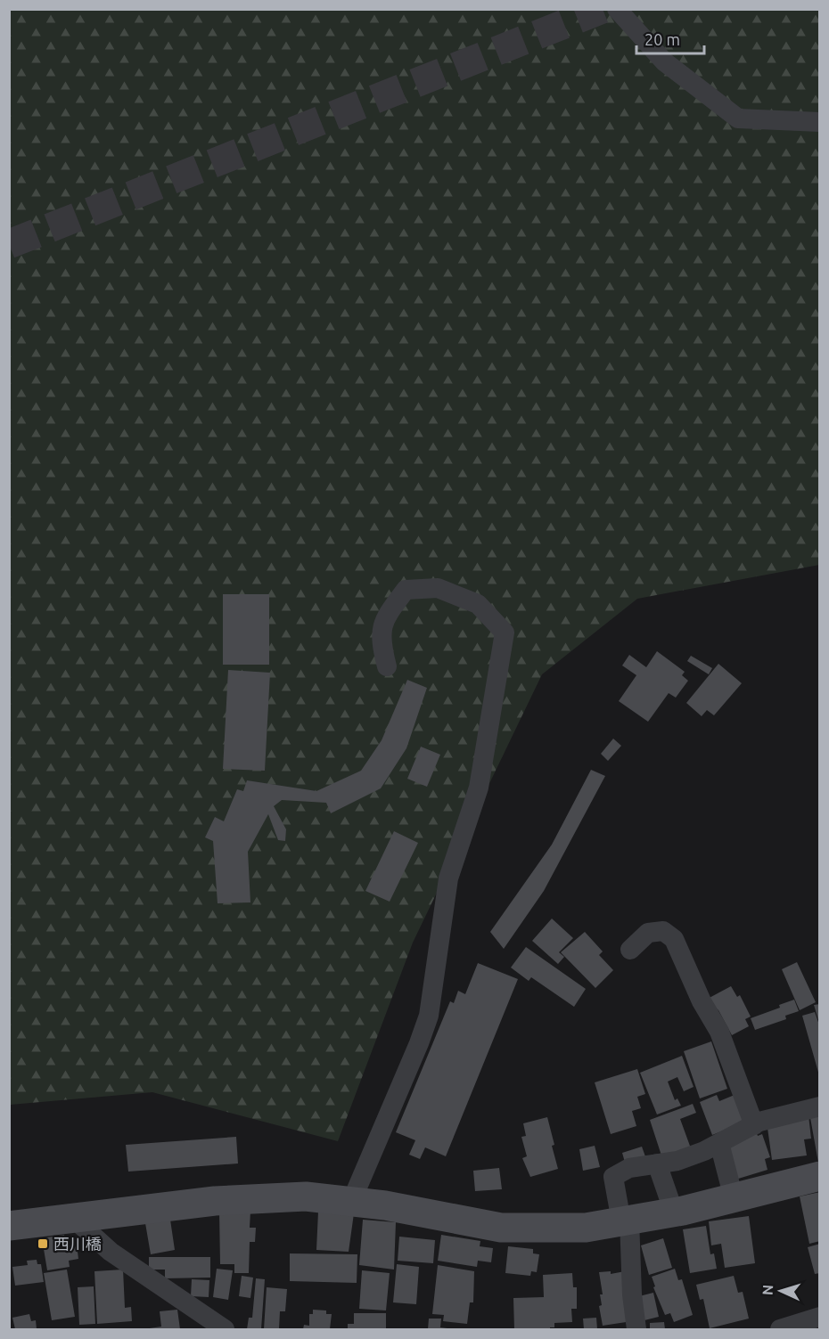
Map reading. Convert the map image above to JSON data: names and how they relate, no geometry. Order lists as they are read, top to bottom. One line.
{"places":{"transit":["西川橋"]},"scale_bar":"20 m","north":"left"}
